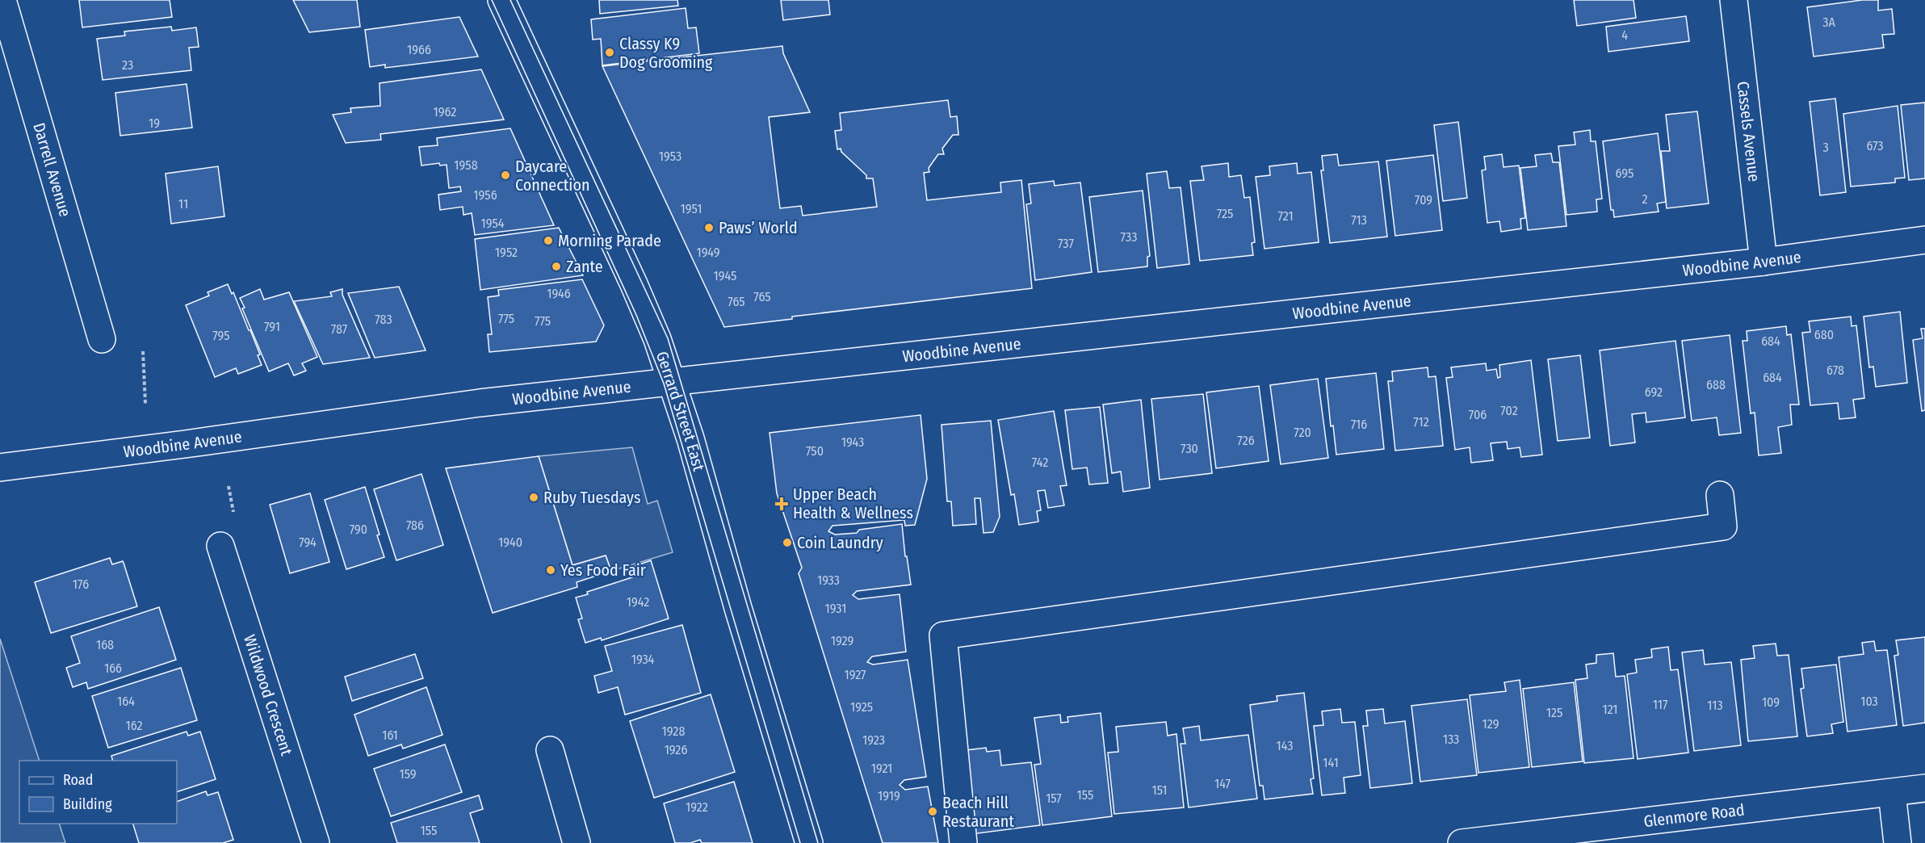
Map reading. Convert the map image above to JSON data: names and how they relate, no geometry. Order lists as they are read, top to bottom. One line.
{"streets":{"main road":["Cassels Avenue","Darrell Avenue","Woodbine Avenue","Gerrard Street East","Wildwood Crescent","Glenmore Road"]},"crossings":[["Cassels Avenue","Woodbine Avenue"],["Woodbine Avenue","Gerrard Street East"]],"places":{"other":["Classy K9 Dog Grooming","Daycare Connection","Paws’ World","Morning Parade","Zante","Ruby Tuesdays","Coin Laundry","Yes Food Fair","Beach Hill Restaurant"],"health":["Upper Beach Health & Wellness"]},"house_numbers":["3A","4","1966","23","1962","19","673","3","1953","1958","695","1956","2","709","11","1951","725","721","713","1954","733","737","1952","1949","1945","1946","765","765","775","783","775","791","787","680","795","684","678","684","688","692","702","706","712","716","720","726","1943","730","750","742","786","790","794","1940","1933","176","1942","1931","1929","168","1934","166","1927","164","103","109","117","113","1925","121","125","129","162","1928","161","133","1923","143","1926","141","1921","159","147","151","155","1919","157","1922","155"],"legend":["Road","Building"]}
